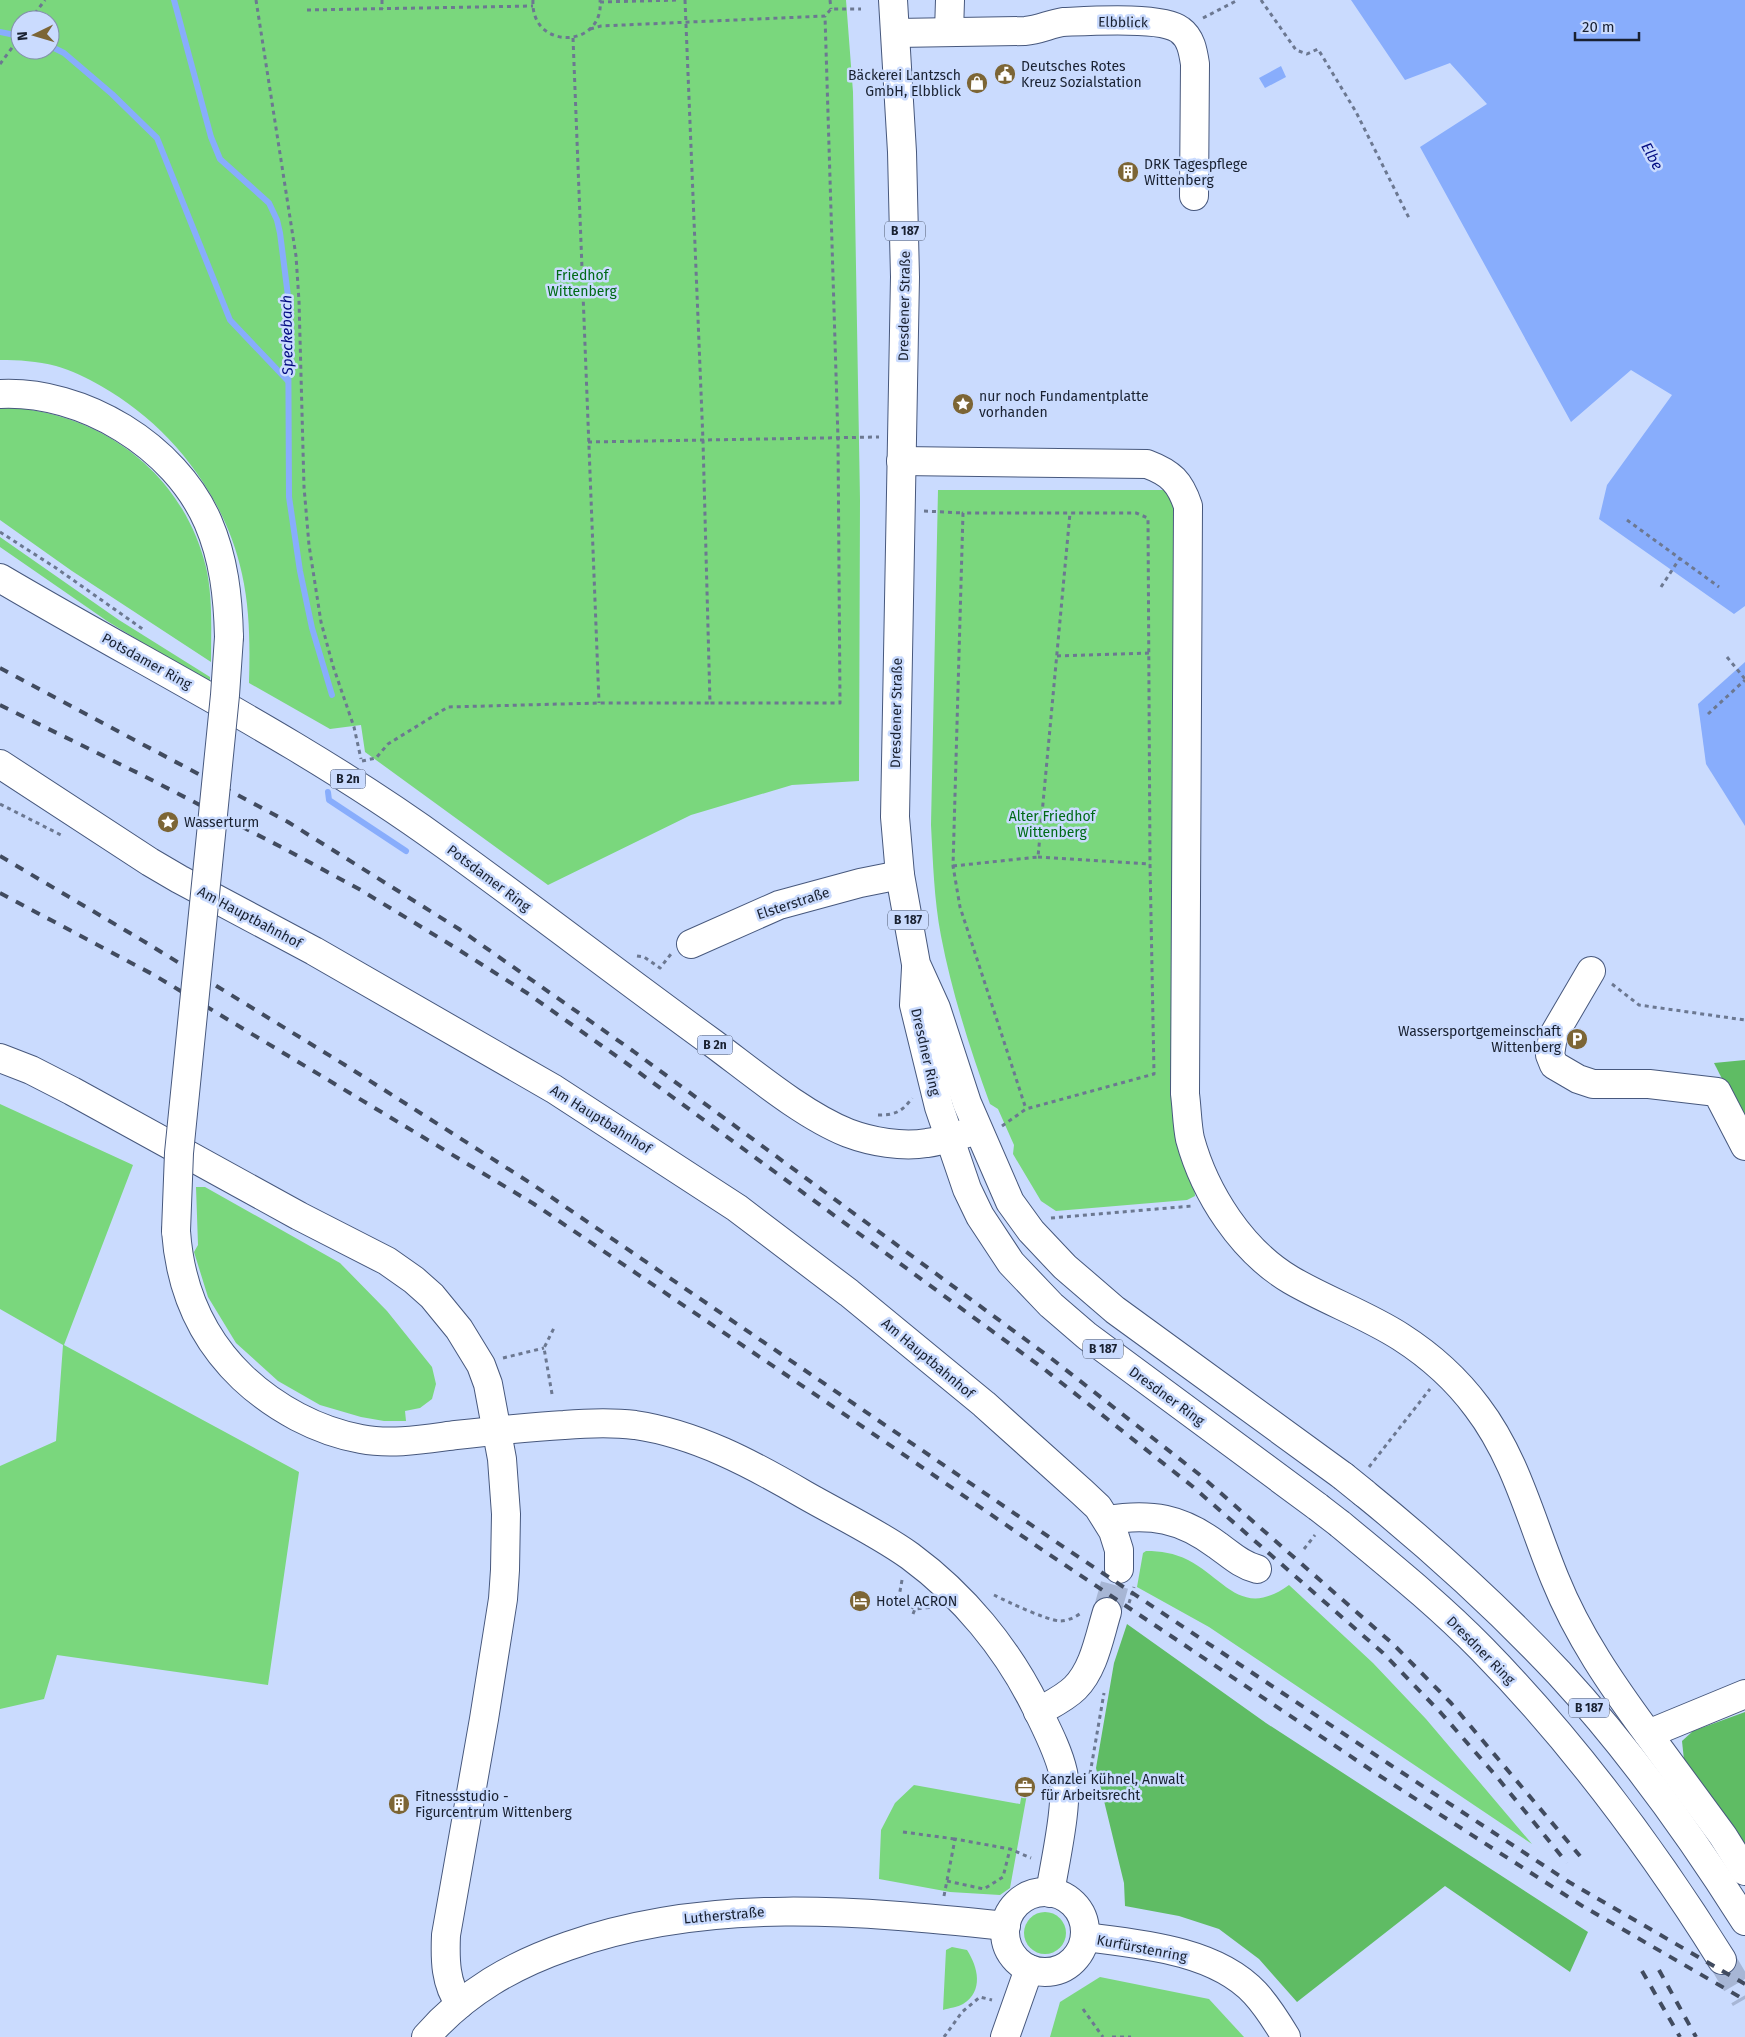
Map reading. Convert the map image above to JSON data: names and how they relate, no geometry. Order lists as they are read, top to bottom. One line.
{"streets":{"street":["Elbblick","B 187","Dresdener Straße","Potsdamer Ring","B 2n","Elsterstraße","Am Hauptbahnhof","Dresdner Ring","Lutherstraße","Kurfürstenring"]},"crossings":[["Elbblick","Dresdener Straße"],["Dresdener Straße","Elsterstraße"],["Dresdener Straße","Dresdner Ring"],["Potsdamer Ring","Dresdner Ring"],["Lutherstraße","Kurfürstenring"]],"water":["Elbe","Speckebach"],"parks":["Friedhof Wittenberg","Alter Friedhof Wittenberg"],"places":{"public building":["Deutsches Rotes Kreuz Sozialstation"],"shop":["Bäckerei Lantzsch GmbH, Elbblick"],"building":["DRK Tagespflege Wittenberg","Fitnessstudio - Figurcentrum Wittenberg"],"place":["nur noch Fundamentplatte vorhanden","Wasserturm"],"parking":["Wassersportgemeinschaft Wittenberg"],"hotel":["Hotel ACRON"],"office":["Kanzlei Kühnel, Anwalt für Arbeitsrecht"]},"scale_bar":"20 m","north":"left"}
